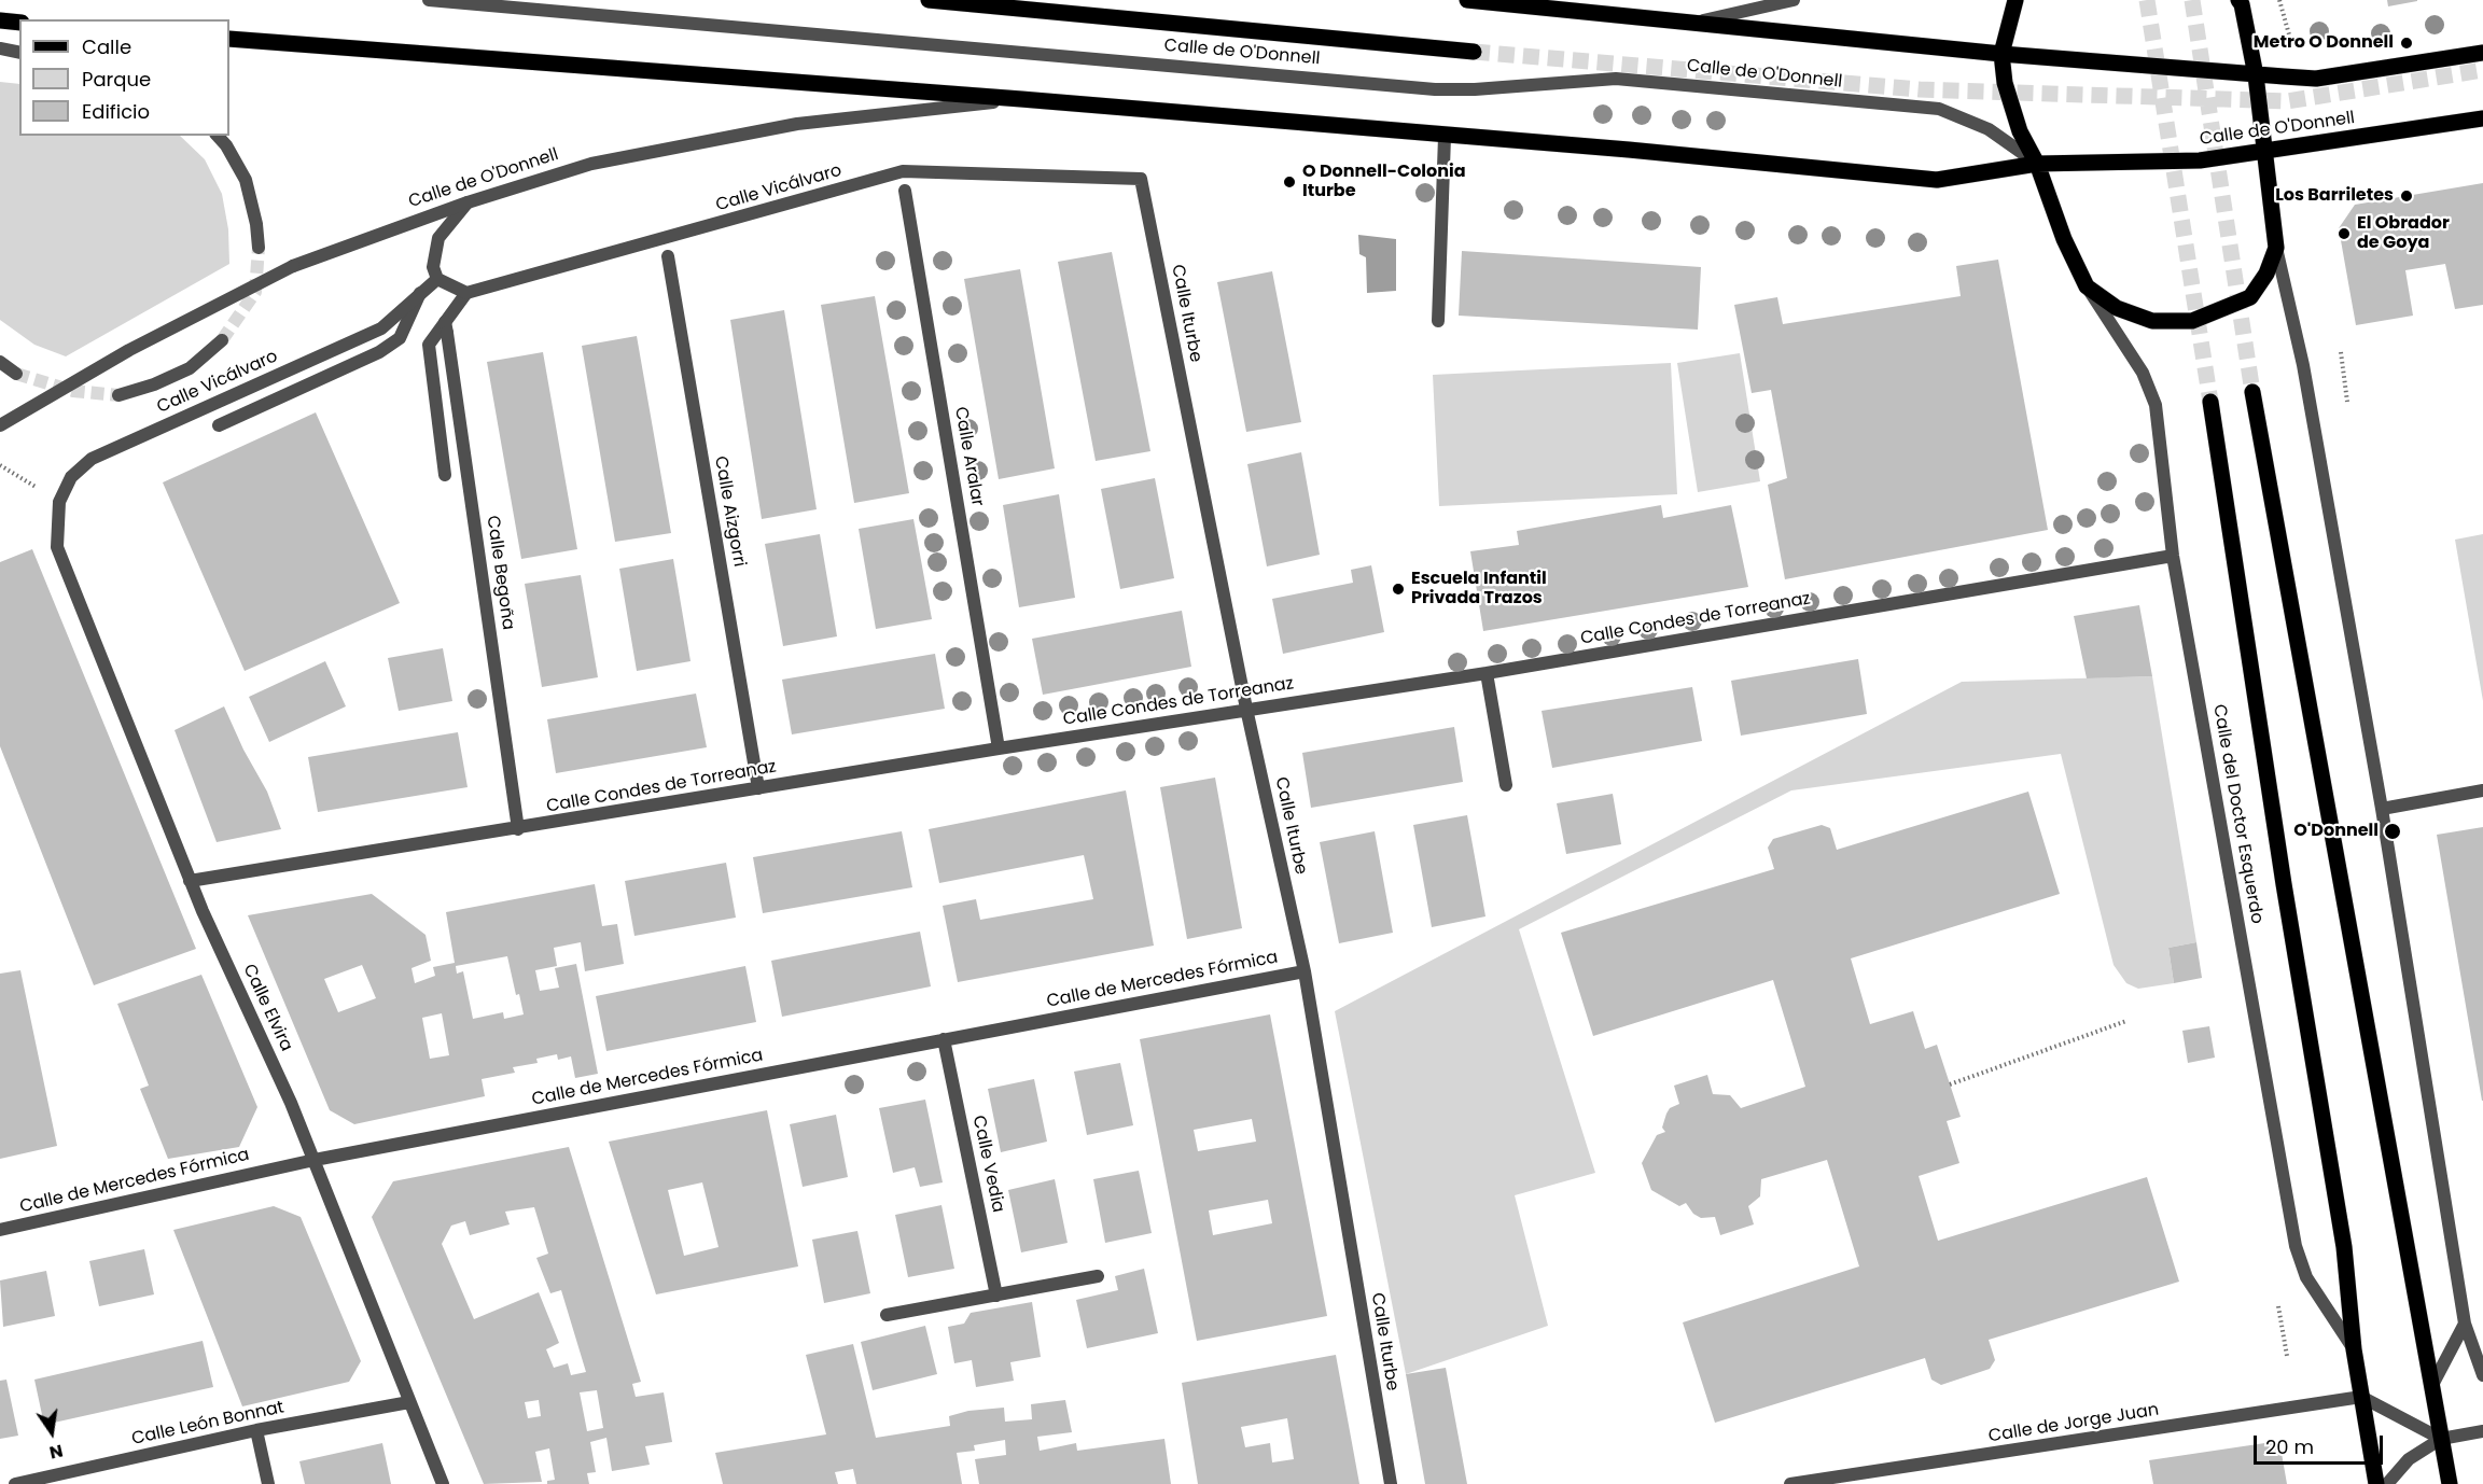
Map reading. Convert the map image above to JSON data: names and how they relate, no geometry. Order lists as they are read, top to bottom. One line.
{"streets":{"main road":["Calle de O'Donnell","Calle del Doctor Esquerdo"],"street":["Calle Vicálvaro","Calle Iturbe","Calle Aralar","Calle Aizgorri","Calle Begoña","Calle Condes de Torreanaz","Calle de Mercedes Fórmica","Calle Elvira","Calle Vedia","Calle León Bonnat","Calle de Jorge Juan"]},"crossings":[["Calle de O'Donnell","Calle del Doctor Esquerdo"],["Calle Vicálvaro","Calle Iturbe"],["Calle Vicálvaro","Calle Aralar"],["Calle Vicálvaro","Calle Aizgorri"],["Calle Vicálvaro","Calle Elvira"],["Calle Iturbe","Calle Condes de Torreanaz"],["Calle Iturbe","Calle de Mercedes Fórmica"],["Calle Aralar","Calle Condes de Torreanaz"],["Calle Aizgorri","Calle Condes de Torreanaz"],["Calle Begoña","Calle Condes de Torreanaz"],["Calle Condes de Torreanaz","Calle del Doctor Esquerdo"],["Calle Condes de Torreanaz","Calle Elvira"],["Calle del Doctor Esquerdo","Calle de Jorge Juan"],["Calle de Mercedes Fórmica","Calle Elvira"],["Calle de Mercedes Fórmica","Calle Vedia"],["Calle Elvira","Calle León Bonnat"]],"places":["Metro O Donnell","O Donnell-Colonia Iturbe","Los Barriletes","El Obrador de Goya","Escuela Infantil Privada Trazos","O'Donnell"],"legend":["Calle","Parque","Edificio"],"scale_bar":"20 m","north":"bottom"}
